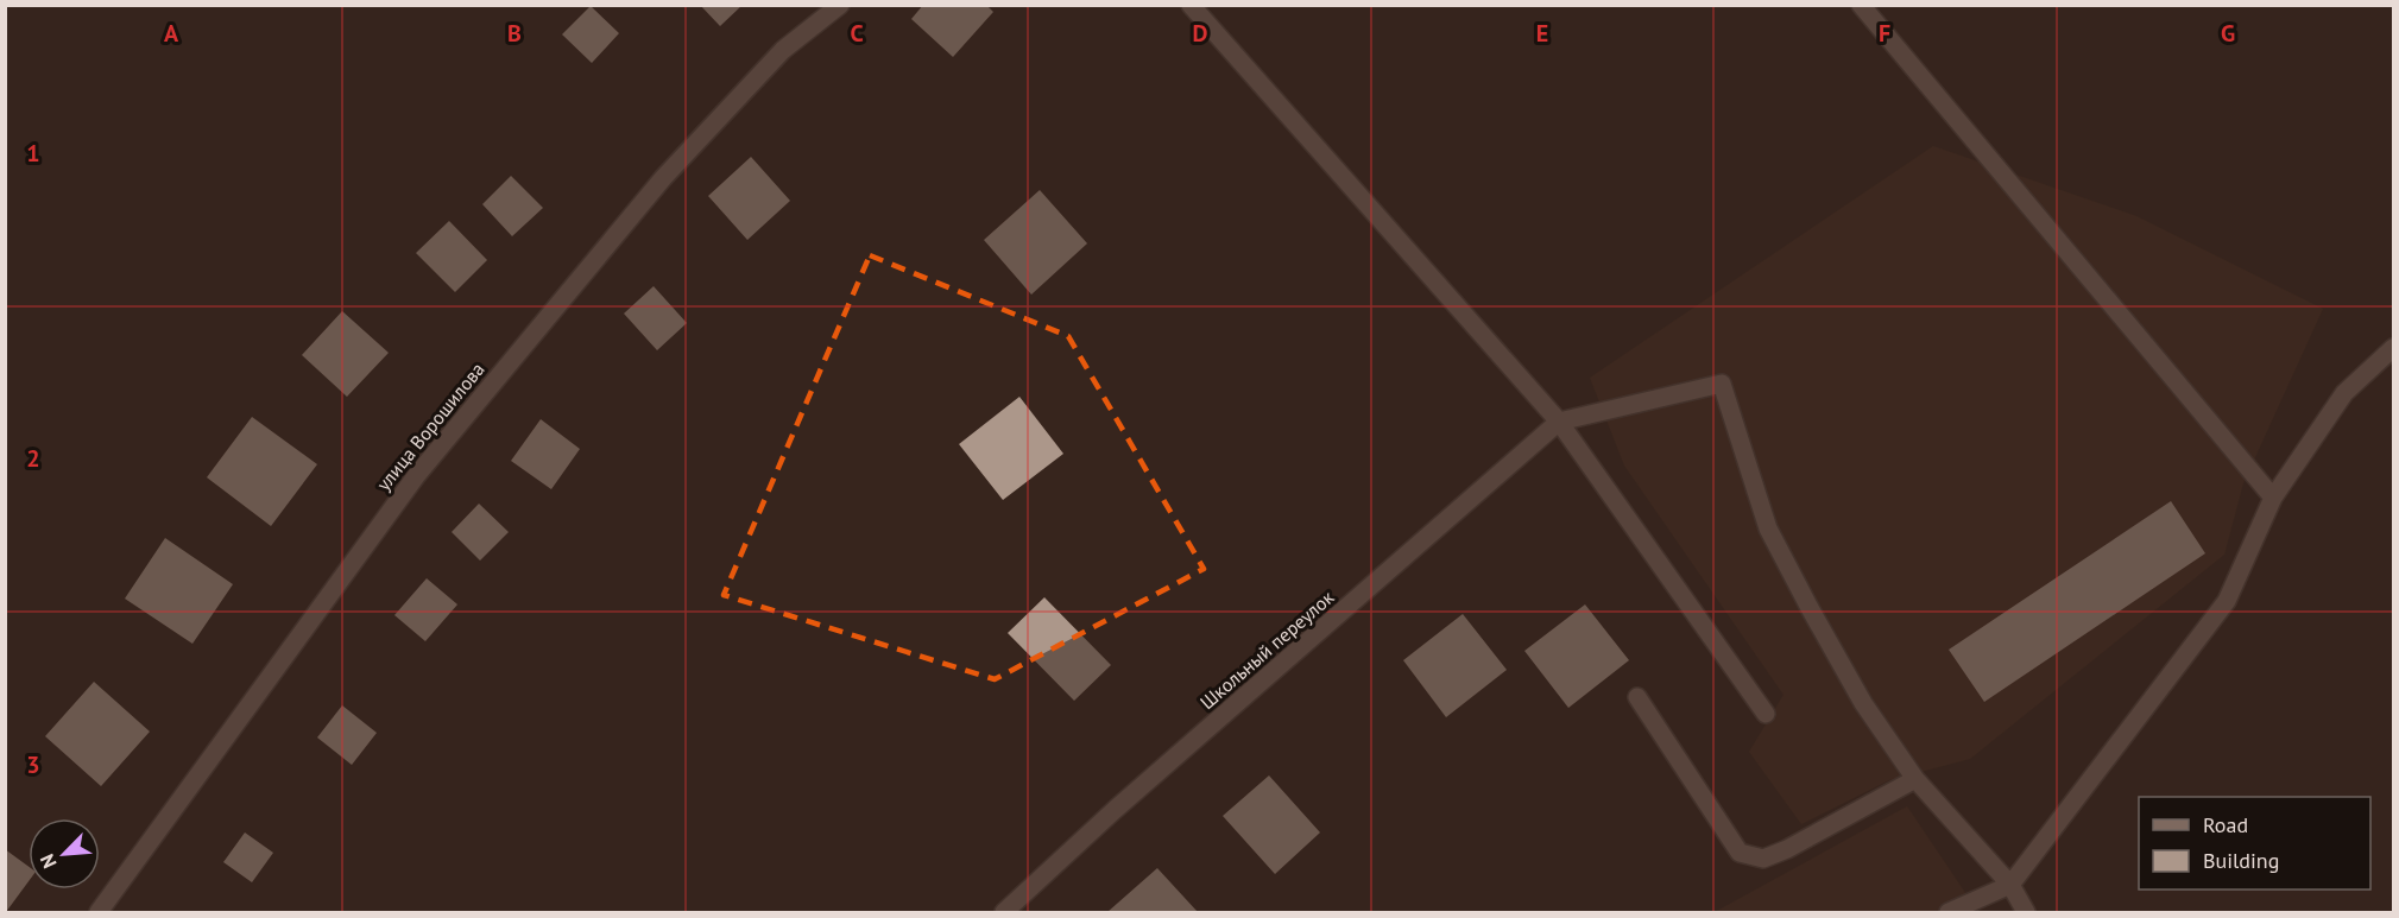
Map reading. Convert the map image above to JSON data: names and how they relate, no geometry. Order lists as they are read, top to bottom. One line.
{"streets":{"street":["улица Ворошилова","Школьный переулок"]},"legend":["Road","Building"],"north":"bottom left","grid":{"columns":["A","B","C","D","E","F","G"],"rows":["1","2","3"]}}
